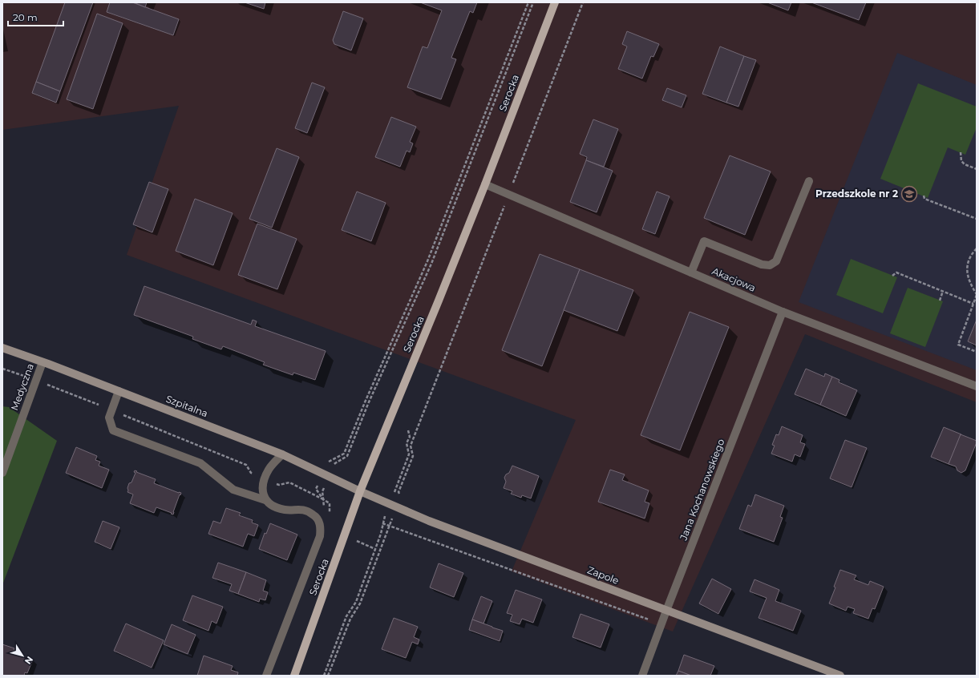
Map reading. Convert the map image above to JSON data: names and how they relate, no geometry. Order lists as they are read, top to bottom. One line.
{"streets":{"main road":["Serocka"],"street":["Akacjowa","Medyczna","Szpitalna","Jana Kochanowskiego","Zapole"]},"crossings":[["Serocka","Akacjowa"],["Serocka","Szpitalna"],["Serocka","Zapole"],["Akacjowa","Jana Kochanowskiego"],["Medyczna","Szpitalna"],["Szpitalna","Zapole"],["Jana Kochanowskiego","Zapole"]],"places":{"school or university":["Przedszkole nr 2"]},"scale_bar":"20 m","north":"bottom right"}
